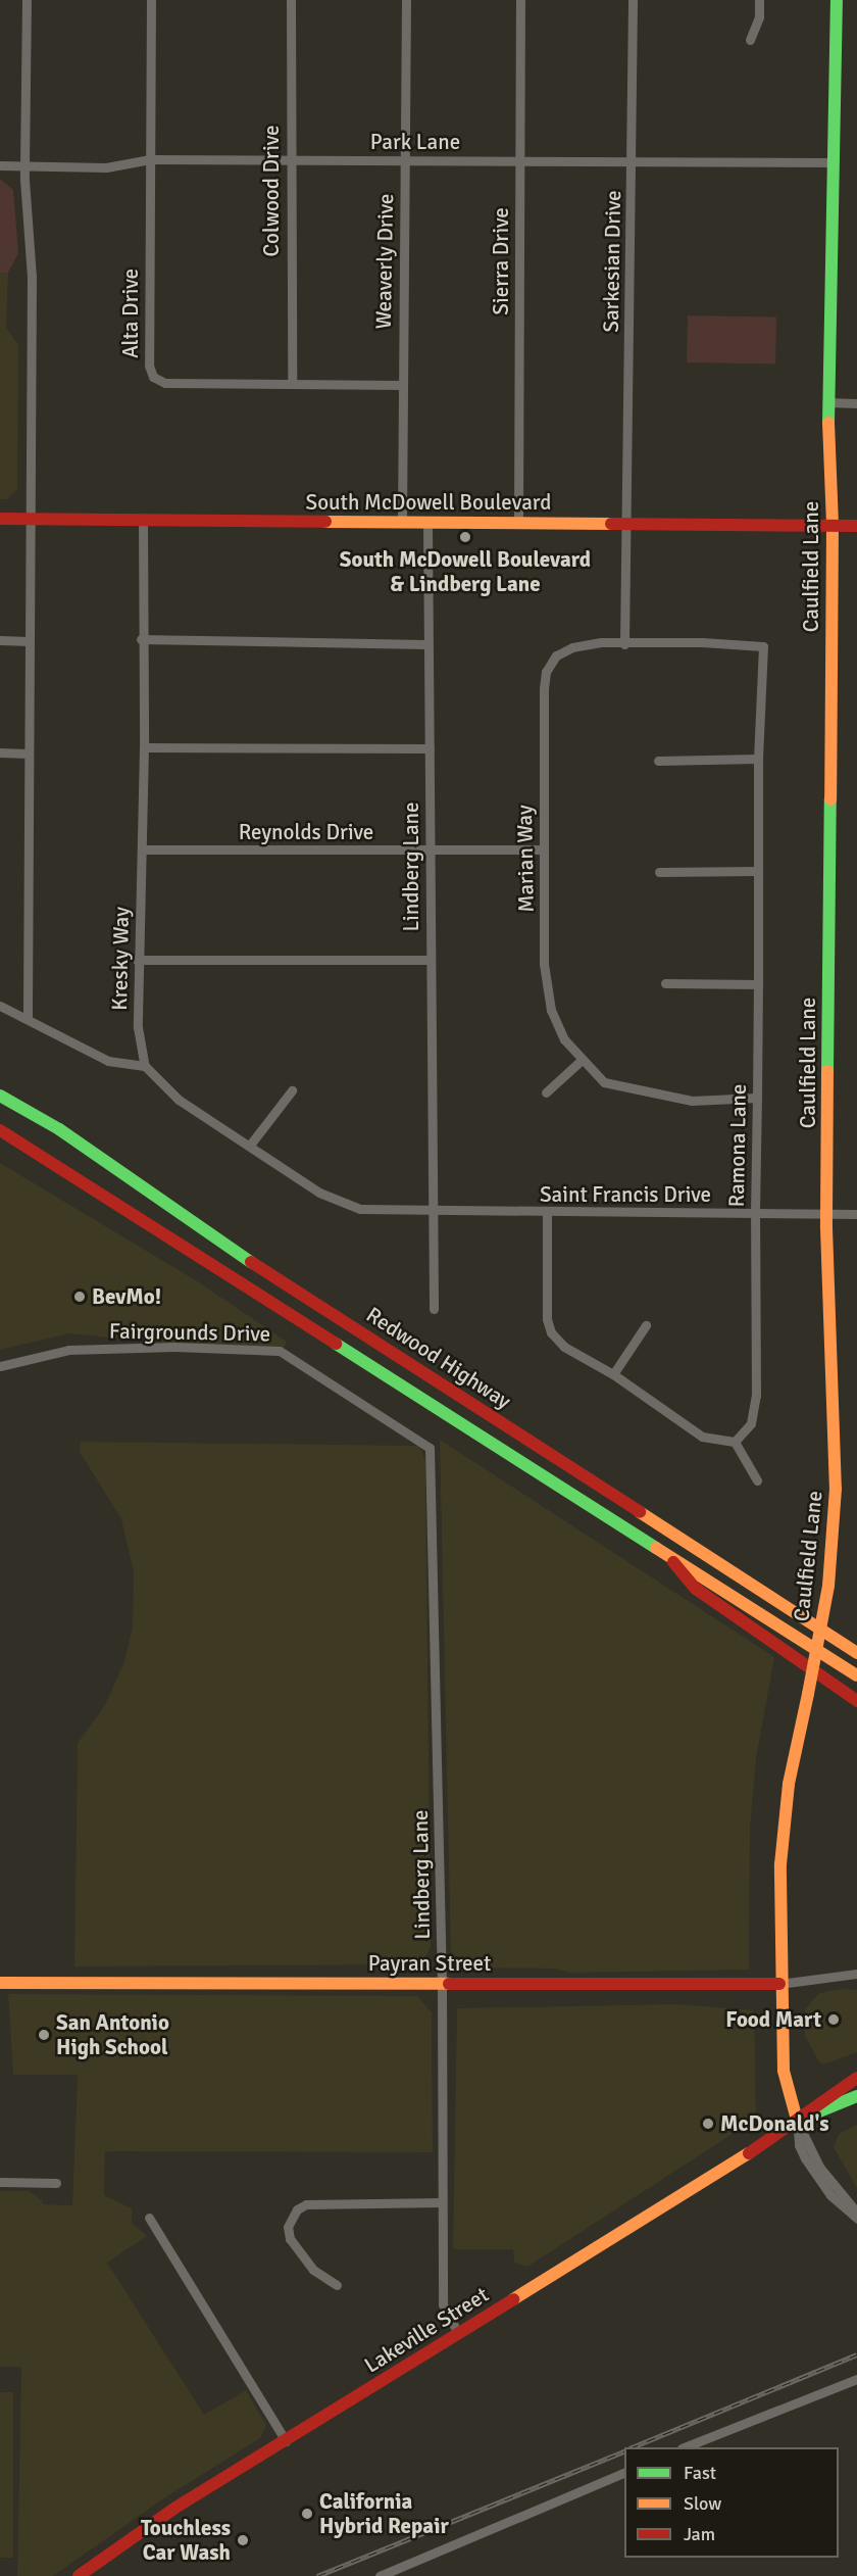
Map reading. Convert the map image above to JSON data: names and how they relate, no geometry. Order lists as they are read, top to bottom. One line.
{"streets":{"main road":["South McDowell Boulevard","Caulfield Lane","Redwood Highway","Payran Street","Lakeville Street"],"street":["Park Lane","Colwood Drive","Weaverly Drive","Sierra Drive","Sarkesian Drive","Alta Drive","Reynolds Drive","Marian Way","Lindberg Lane","Kresky Way","Ramona Lane","Saint Francis Drive","Fairgrounds Drive"]},"crossings":[["Park Lane","Colwood Drive"],["Park Lane","Weaverly Drive"],["Park Lane","Sierra Drive"],["Park Lane","Sarkesian Drive"],["Park Lane","Alta Drive"],["Park Lane","Caulfield Lane"],["Colwood Drive","Alta Drive"],["Weaverly Drive","Alta Drive"],["Weaverly Drive","South McDowell Boulevard"],["Sierra Drive","South McDowell Boulevard"],["Sarkesian Drive","South McDowell Boulevard"],["South McDowell Boulevard","Caulfield Lane"],["South McDowell Boulevard","Lindberg Lane"],["South McDowell Boulevard","Kresky Way"],["Caulfield Lane","Saint Francis Drive"],["Caulfield Lane","Payran Street"],["Caulfield Lane","Lakeville Street"],["Reynolds Drive","Marian Way"],["Reynolds Drive","Lindberg Lane"],["Reynolds Drive","Kresky Way"],["Marian Way","Ramona Lane"],["Lindberg Lane","Saint Francis Drive"],["Lindberg Lane","Fairgrounds Drive"],["Lindberg Lane","Payran Street"],["Lindberg Lane","Lakeville Street"],["Ramona Lane","Saint Francis Drive"]],"places":["South McDowell Boulevard & Lindberg Lane","BevMo!","Food Mart","San Antonio High School","McDonald's","California Hybrid Repair","Touchless Car Wash"],"legend":["Fast","Slow","Jam"]}
